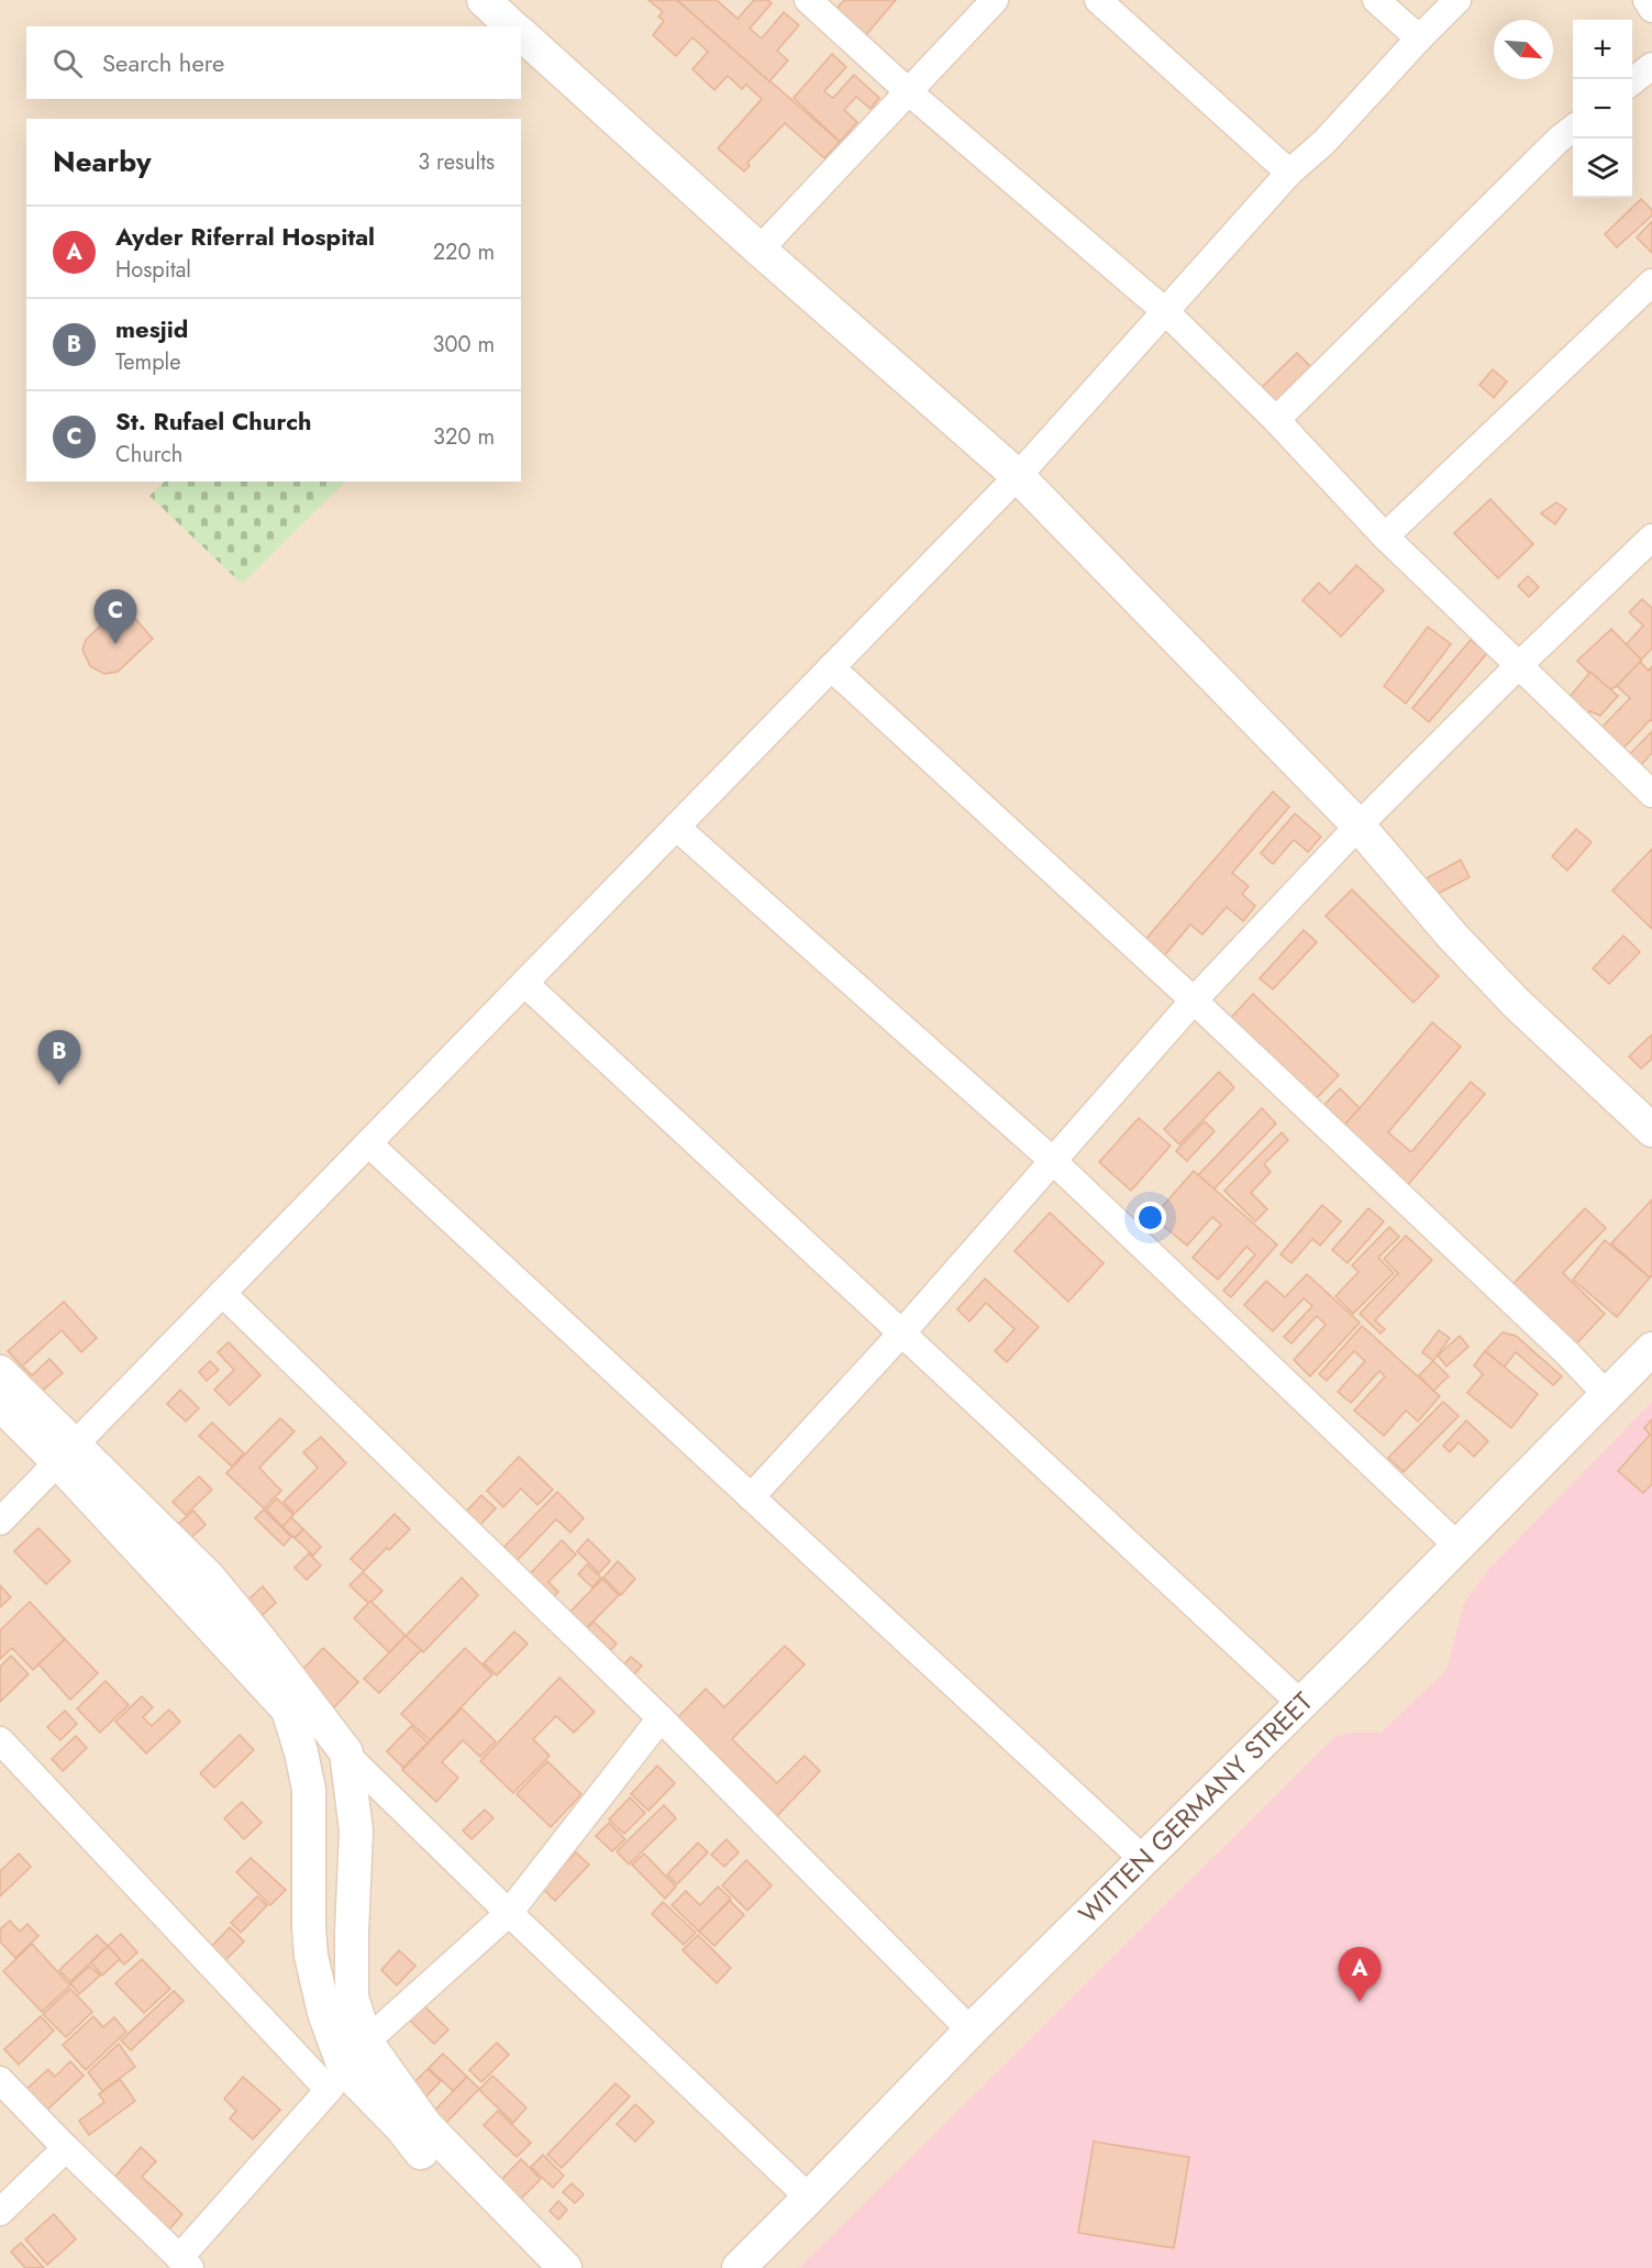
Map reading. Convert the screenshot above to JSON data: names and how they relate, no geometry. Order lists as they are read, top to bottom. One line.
{"streets":{"street":["WITTEN GERMANY STREET"]},"north":"bottom right","page":{"map_buttons":["+","−"],"search":"Search here","heading":["Nearby","3 results"],"list":[{"mark":"A","name":"Ayder Riferral Hospital","note":"Hospital","value":"220 m"},{"mark":"B","name":"mesjid","note":"Temple","value":"300 m"},{"mark":"C","name":"St. Rufael Church","note":"Church","value":"320 m"}],"pins":["C","B","A"]}}
